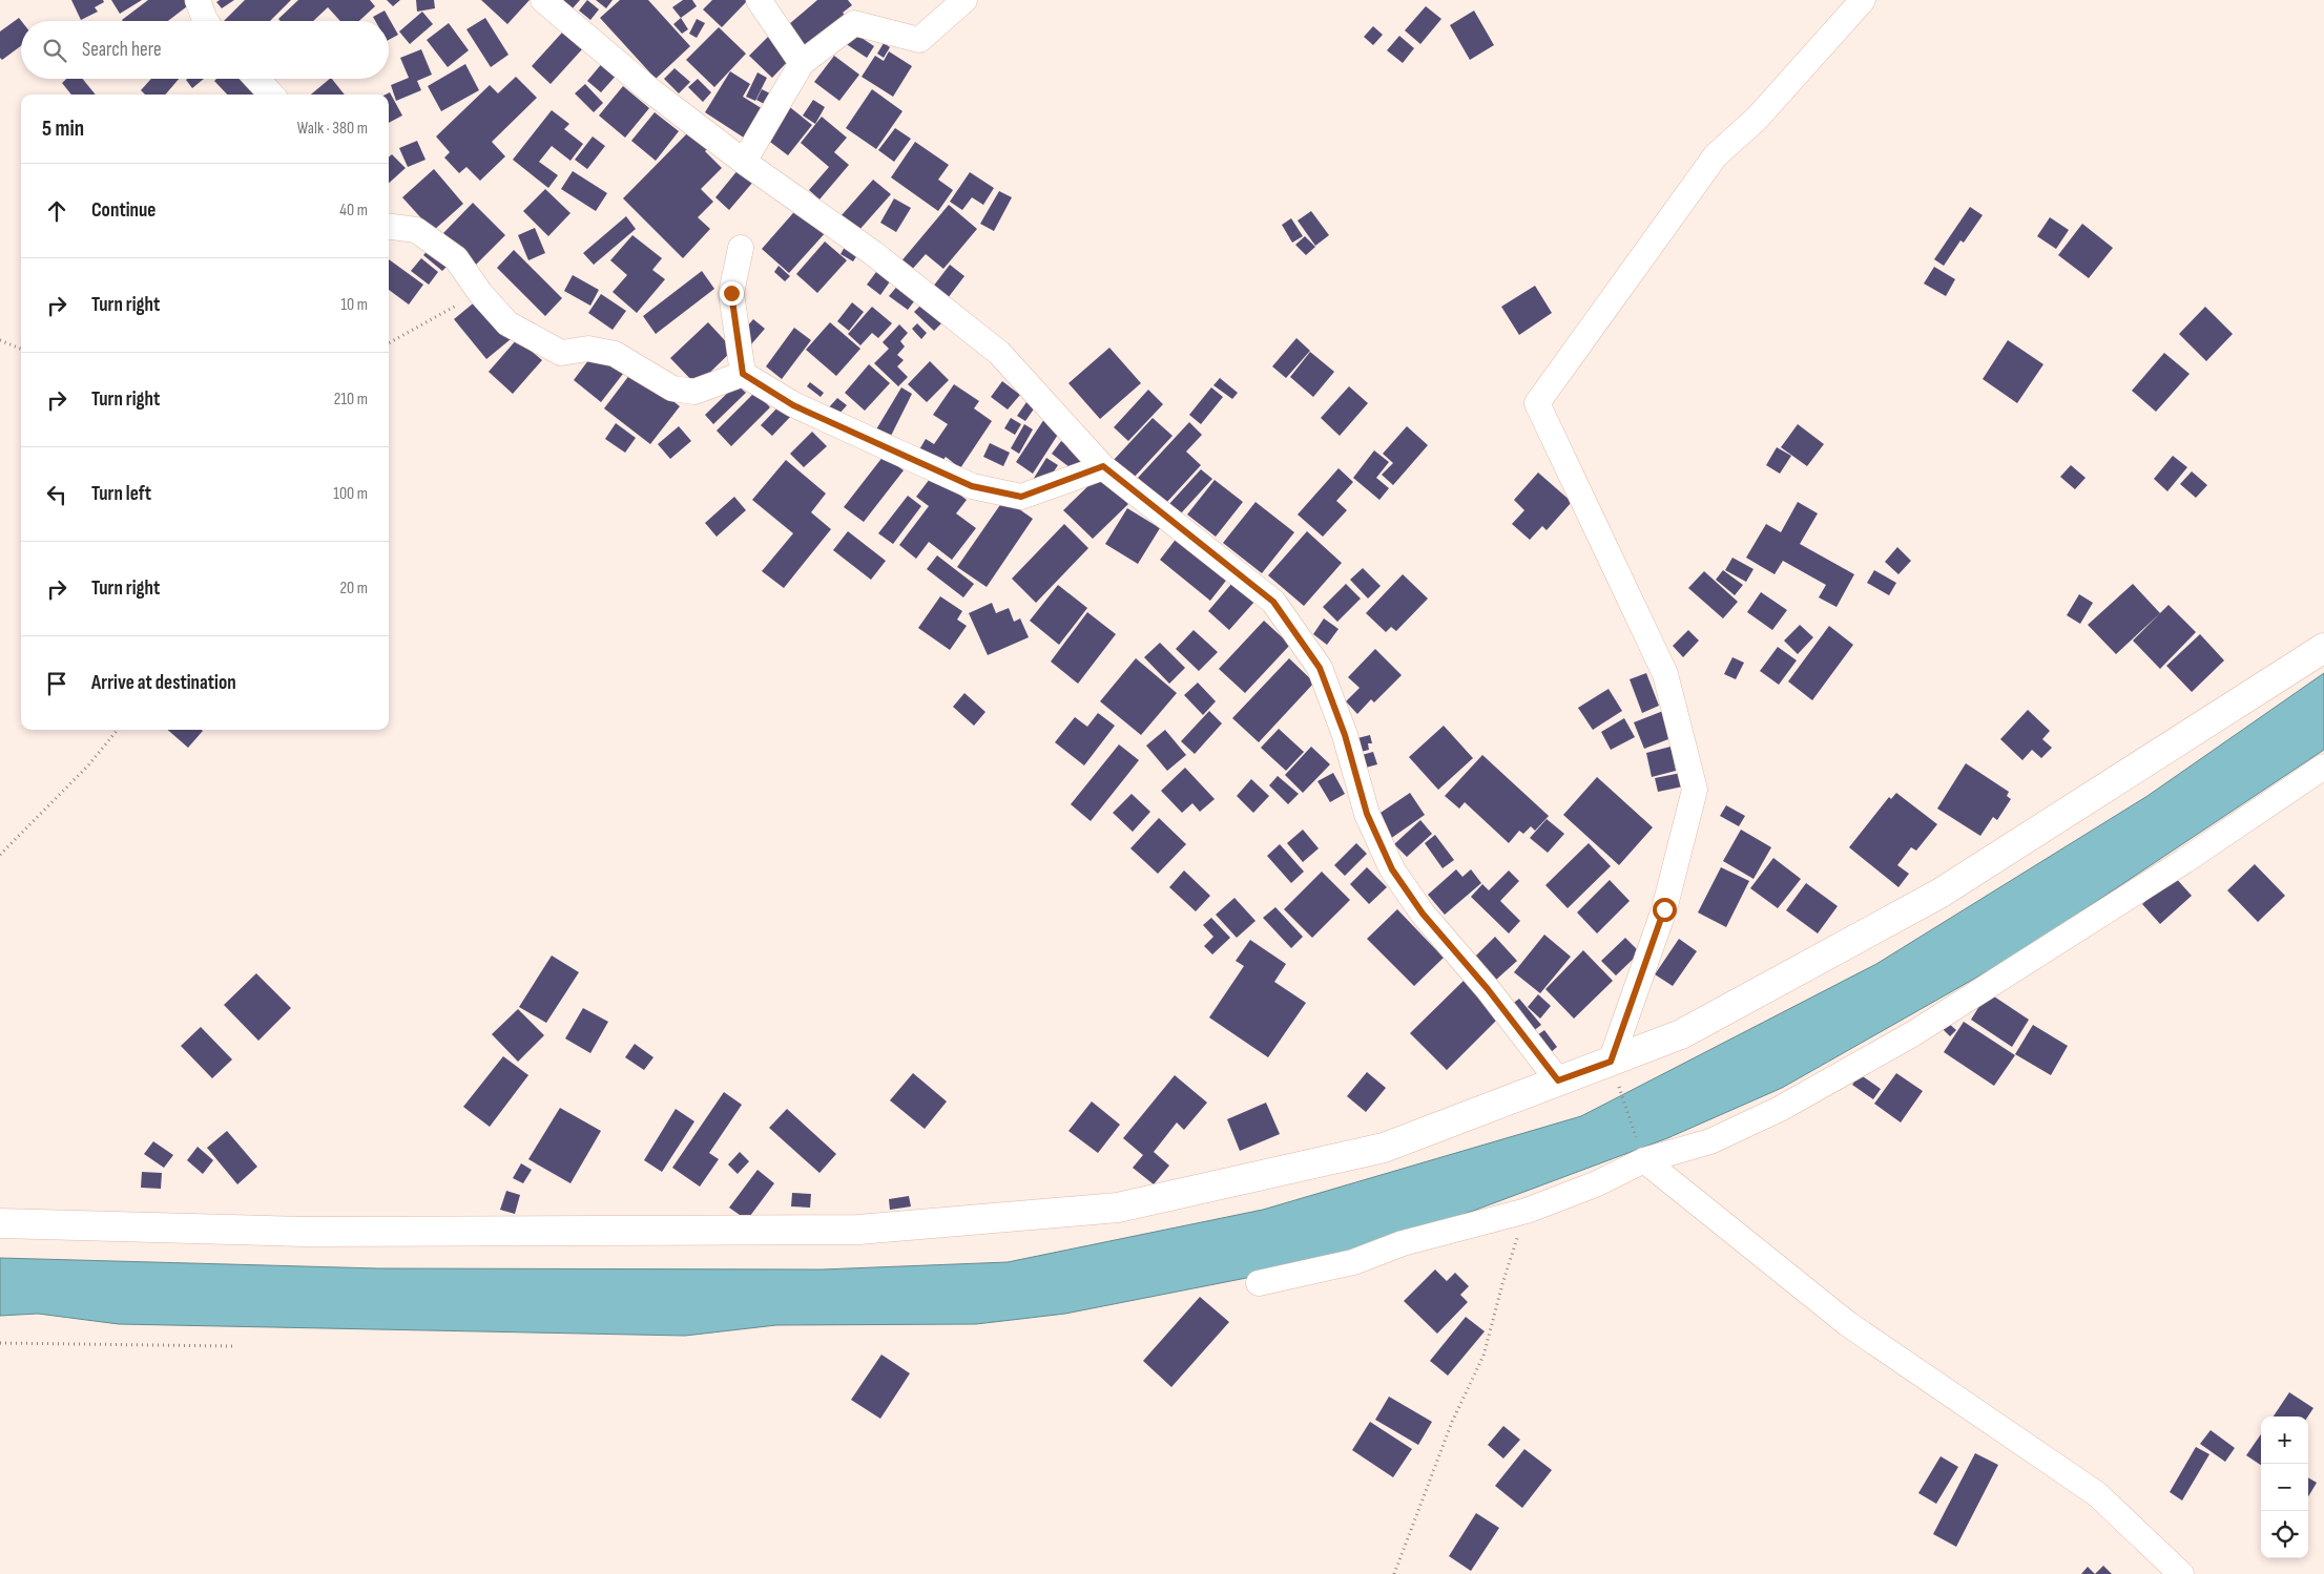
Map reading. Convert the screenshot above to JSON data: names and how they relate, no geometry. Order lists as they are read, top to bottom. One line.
{"page":{"search":"Search here","heading":["5 min","Walk · 380 m"],"list":[["Continue","40 m"],["Turn right","10 m"],["Turn right","210 m"],["Turn left","100 m"],["Turn right","20 m"],"Arrive at destination"],"map_buttons":["+","−"]}}
